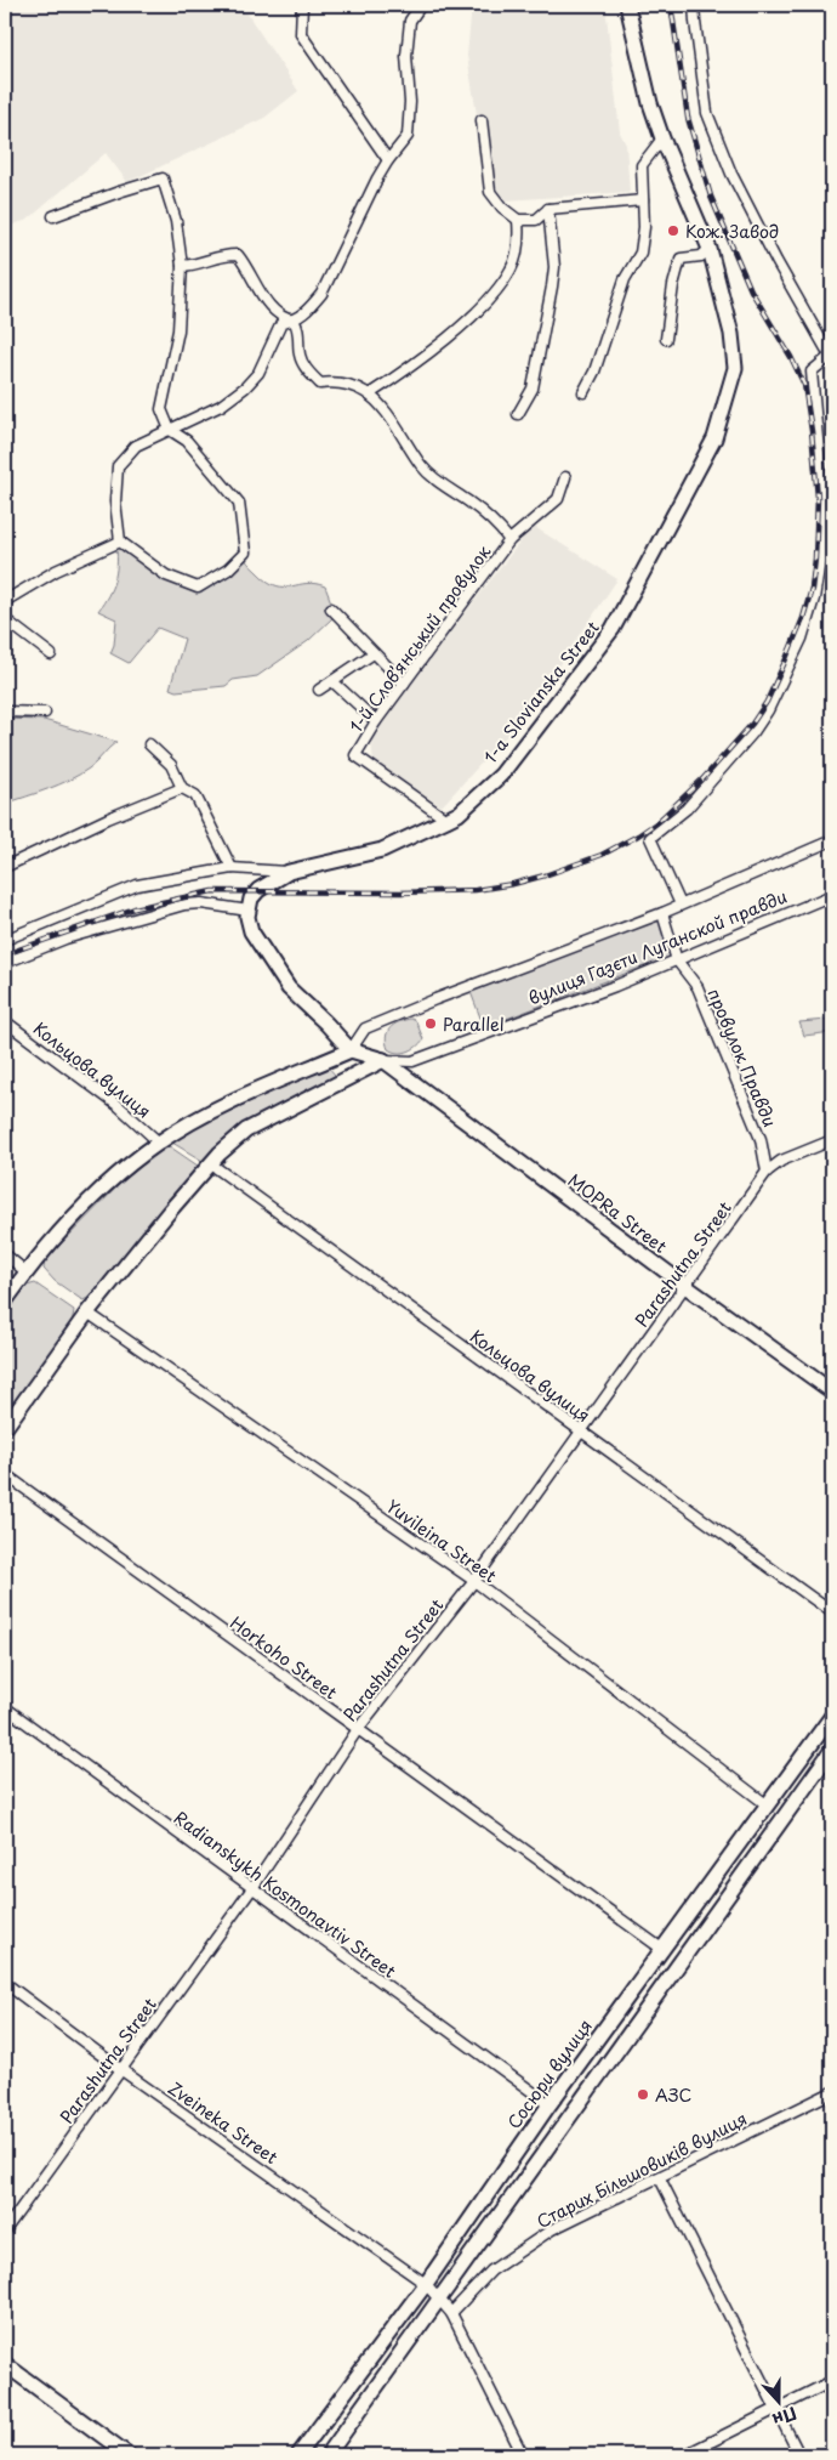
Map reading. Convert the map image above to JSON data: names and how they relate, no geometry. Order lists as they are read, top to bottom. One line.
{"streets":{"street":["1-й Слов’янський провулок","1-a Slovianska Street","вулиця Газєти Луганской правди","провулок Правди","Кольцова вулиця","MOPRa Street","Parashutna Street","Yuvileina Street","Horkoho Street","Radianskykh Kosmonavtiv Street","Сосюри вулиця","Zveineka Street","Старих Більшовиків вулиця"]},"crossings":[["1-й Слов’янський провулок","1-a Slovianska Street"],["вулиця Газєти Луганской правди","провулок Правди"],["вулиця Газєти Луганской правди","Кольцова вулиця"],["вулиця Газєти Луганской правди","MOPRa Street"],["вулиця Газєти Луганской правди","Yuvileina Street"],["провулок Правди","Parashutna Street"],["Кольцова вулиця","Parashutna Street"],["MOPRa Street","Parashutna Street"],["Parashutna Street","Yuvileina Street"],["Parashutna Street","Horkoho Street"],["Parashutna Street","Radianskykh Kosmonavtiv Street"],["Parashutna Street","Zveineka Street"],["Yuvileina Street","Сосюри вулиця"],["Horkoho Street","Сосюри вулиця"],["Radianskykh Kosmonavtiv Street","Сосюри вулиця"],["Сосюри вулиця","Zveineka Street"]],"places":["Кож. Завод","Parallel","АЗС"],"north":"bottom"}
